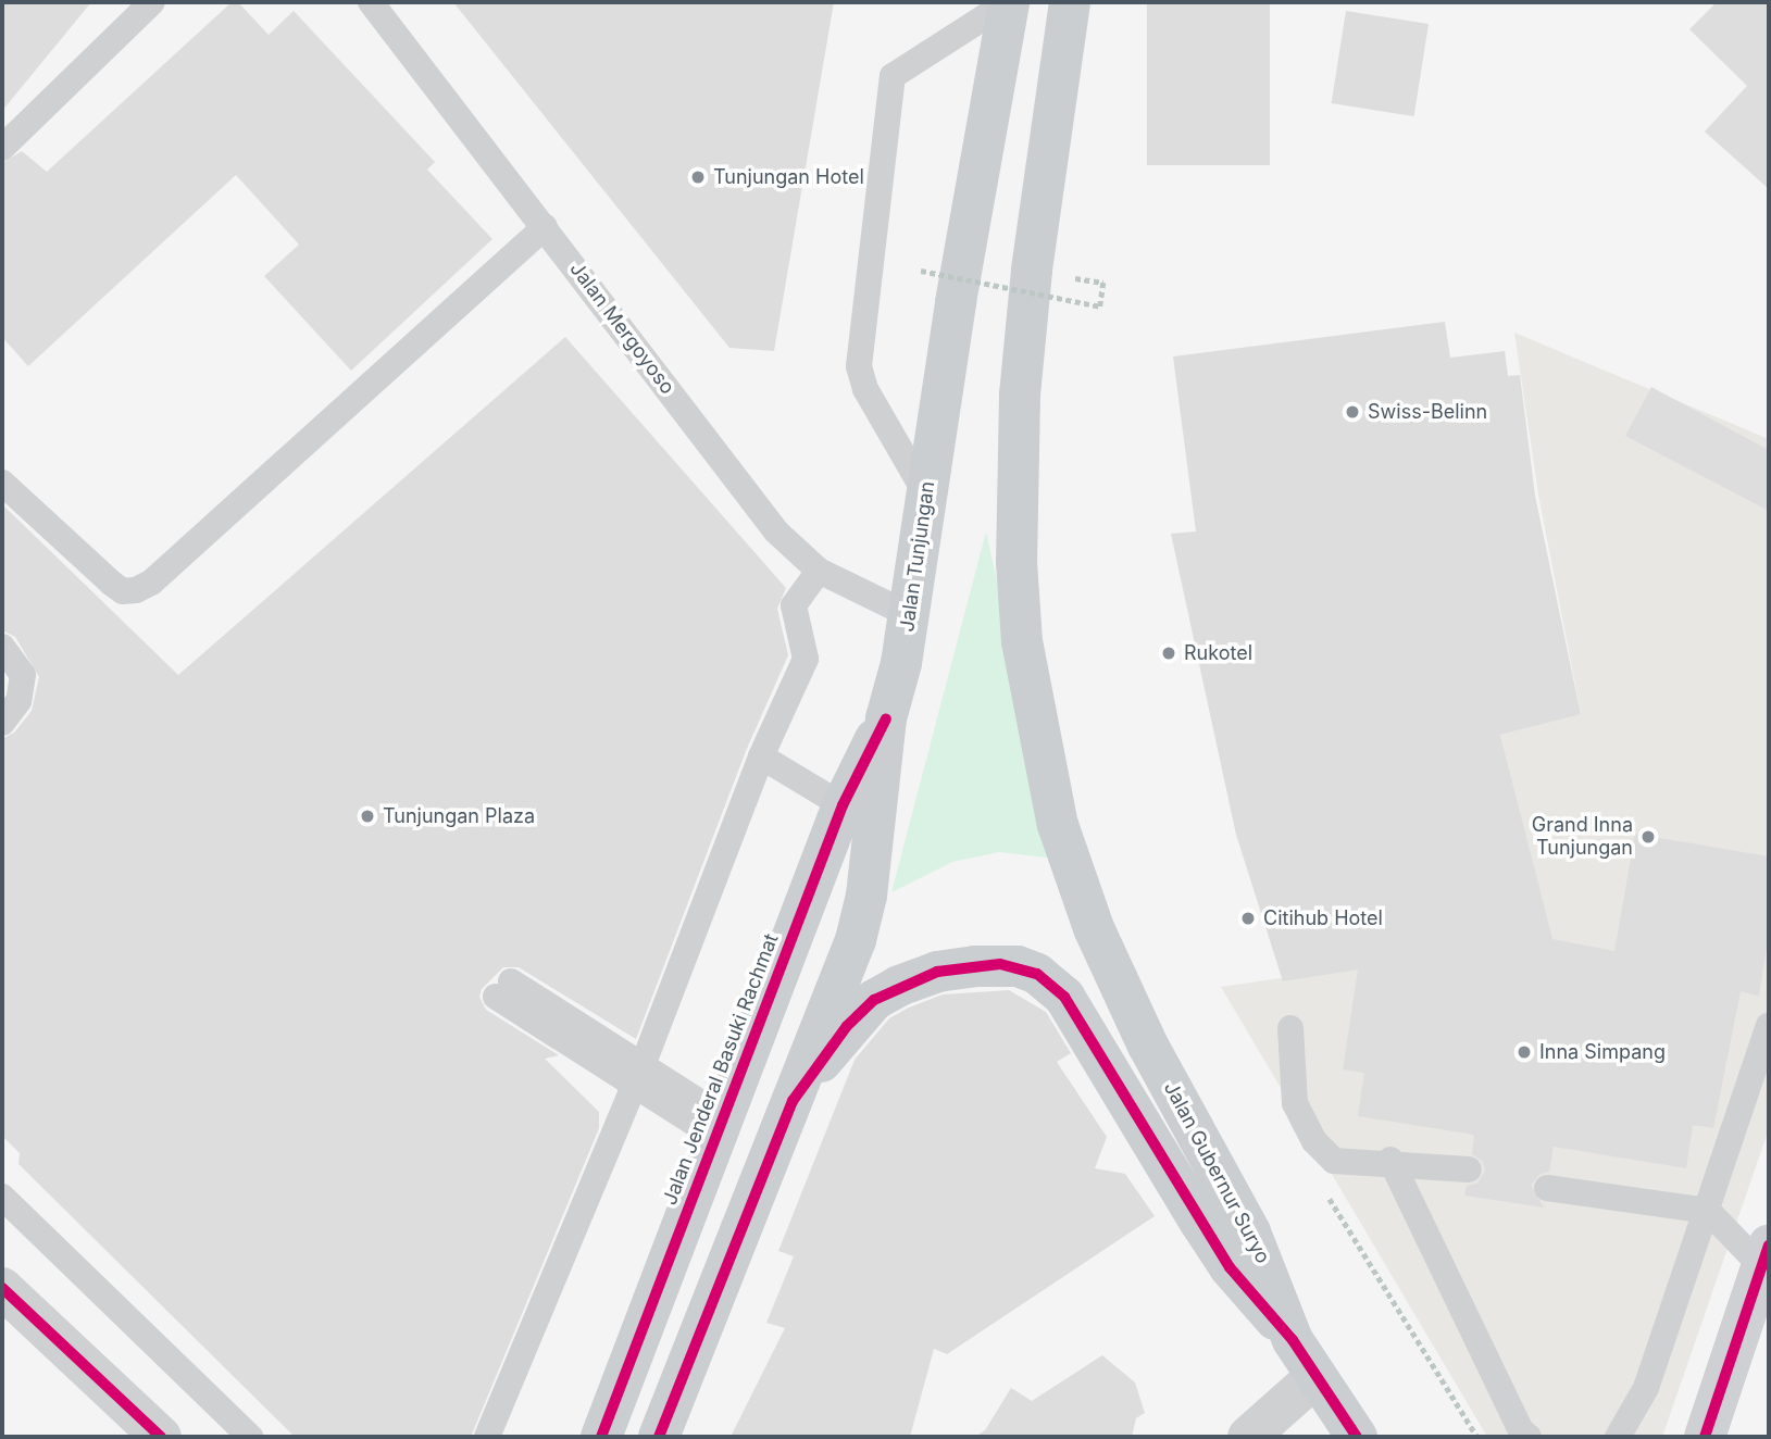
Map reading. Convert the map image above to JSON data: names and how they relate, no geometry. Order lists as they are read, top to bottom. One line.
{"streets":{"main road":["Jalan Tunjungan","Jalan Jenderal Basuki Rachmat","Jalan Gubernur Suryo"],"lane":["Jalan Mergoyoso"]},"crossings":[["Jalan Mergoyoso","Jalan Tunjungan"],["Jalan Tunjungan","Jalan Jenderal Basuki Rachmat"]],"places":["Tunjungan Hotel","Swiss-Belinn","Rukotel","Tunjungan Plaza","Grand Inna Tunjungan","Citihub Hotel","Inna Simpang"]}
